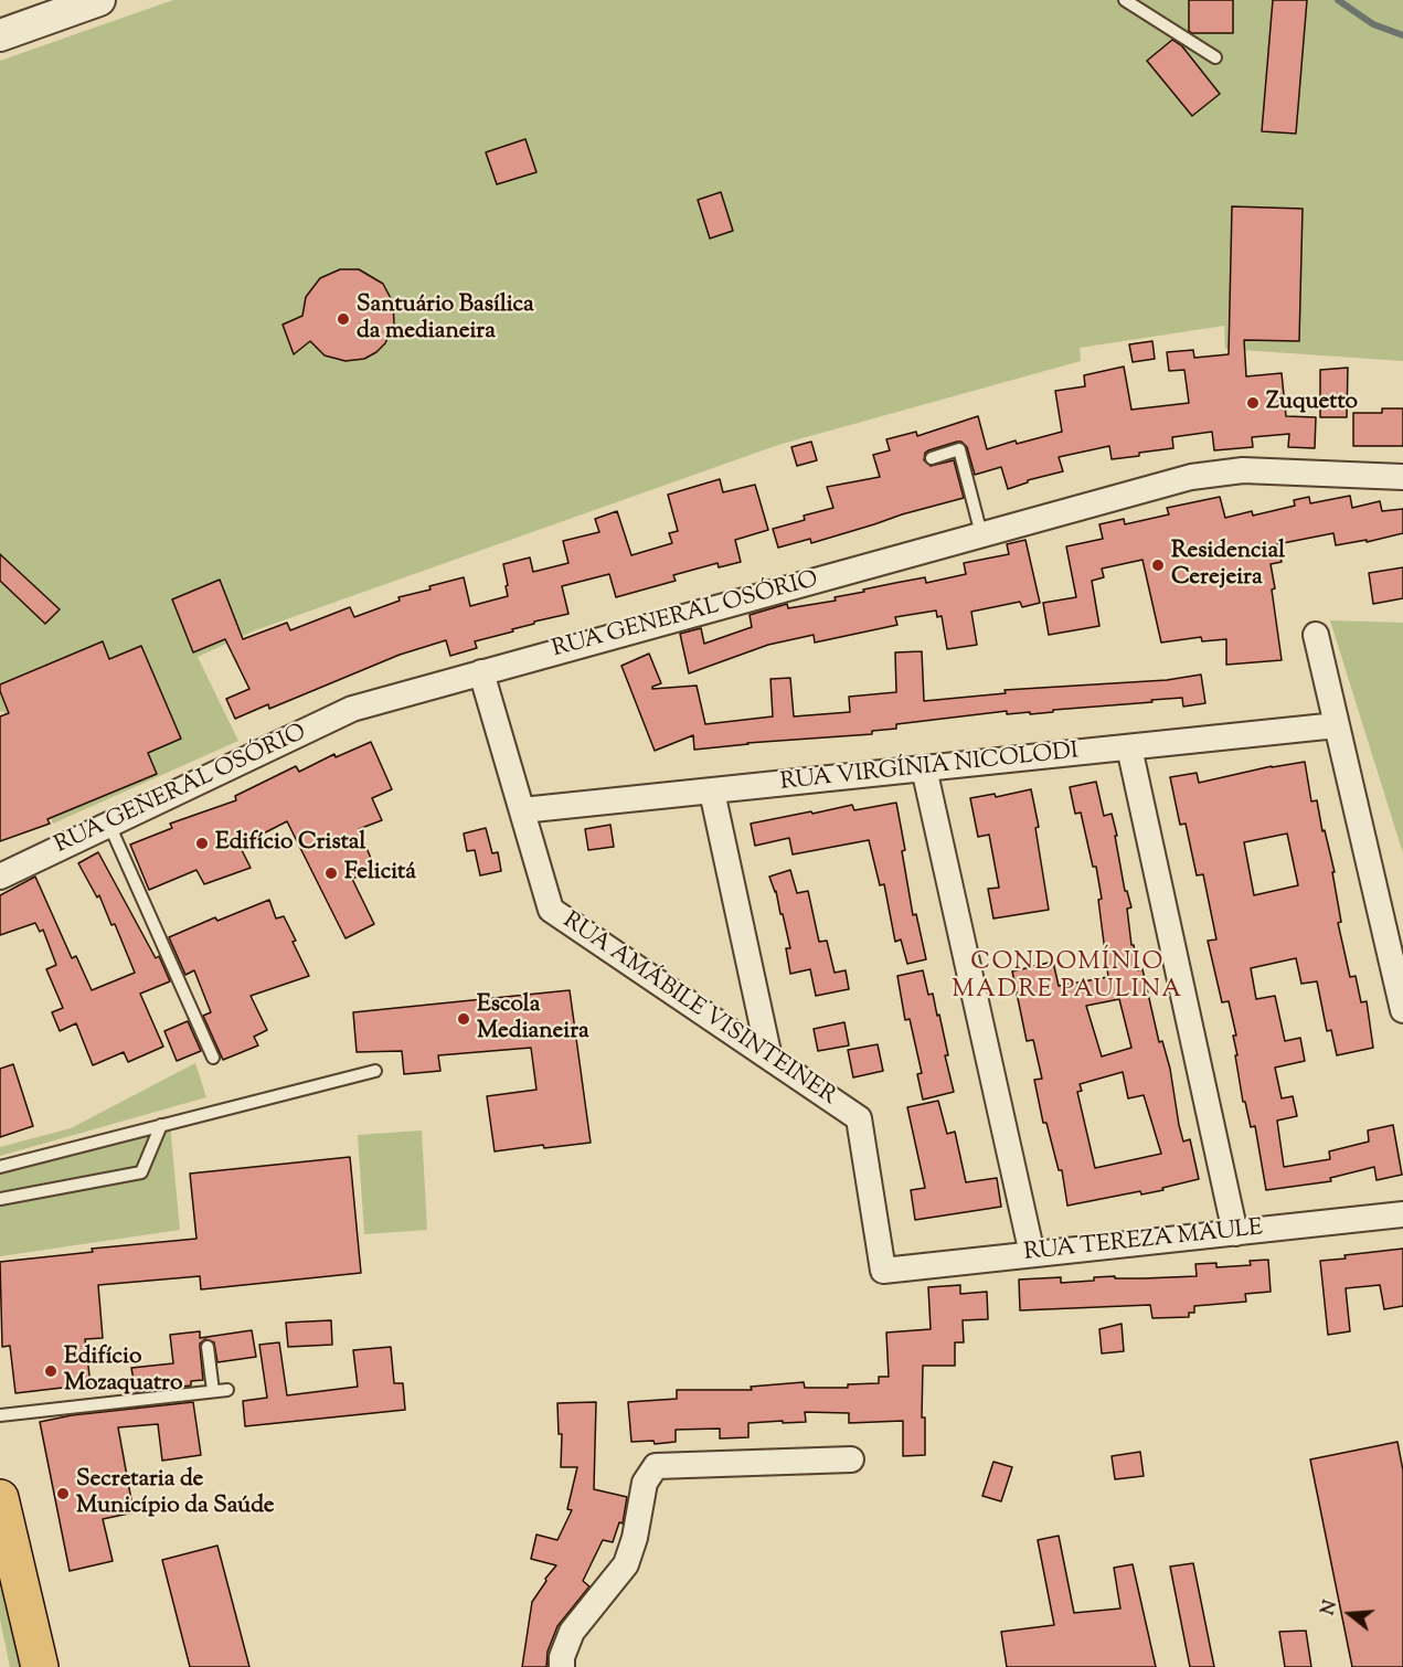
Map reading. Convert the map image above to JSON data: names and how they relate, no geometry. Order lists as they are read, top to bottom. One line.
{"streets":{"street":["RUA GENERAL OSÓRIO","RUA VIRGÍNIA NICOLODI","RUA AMÁBILE VISINTEINER","RUA TEREZA MAULE"]},"crossings":[["RUA GENERAL OSÓRIO","RUA AMÁBILE VISINTEINER"],["RUA VIRGÍNIA NICOLODI","RUA AMÁBILE VISINTEINER"],["RUA AMÁBILE VISINTEINER","RUA TEREZA MAULE"]],"districts":["CONDOMÍNIO MADRE PAULINA"],"places":["Santuário Basílica da medianeira","Zuquetto","Residencial Cerejeira","Edifício Cristal","Felicitá","Escola Medianeira","Edifício Mozaquatro","Secretaria de Município da Saúde"],"north":"left"}
